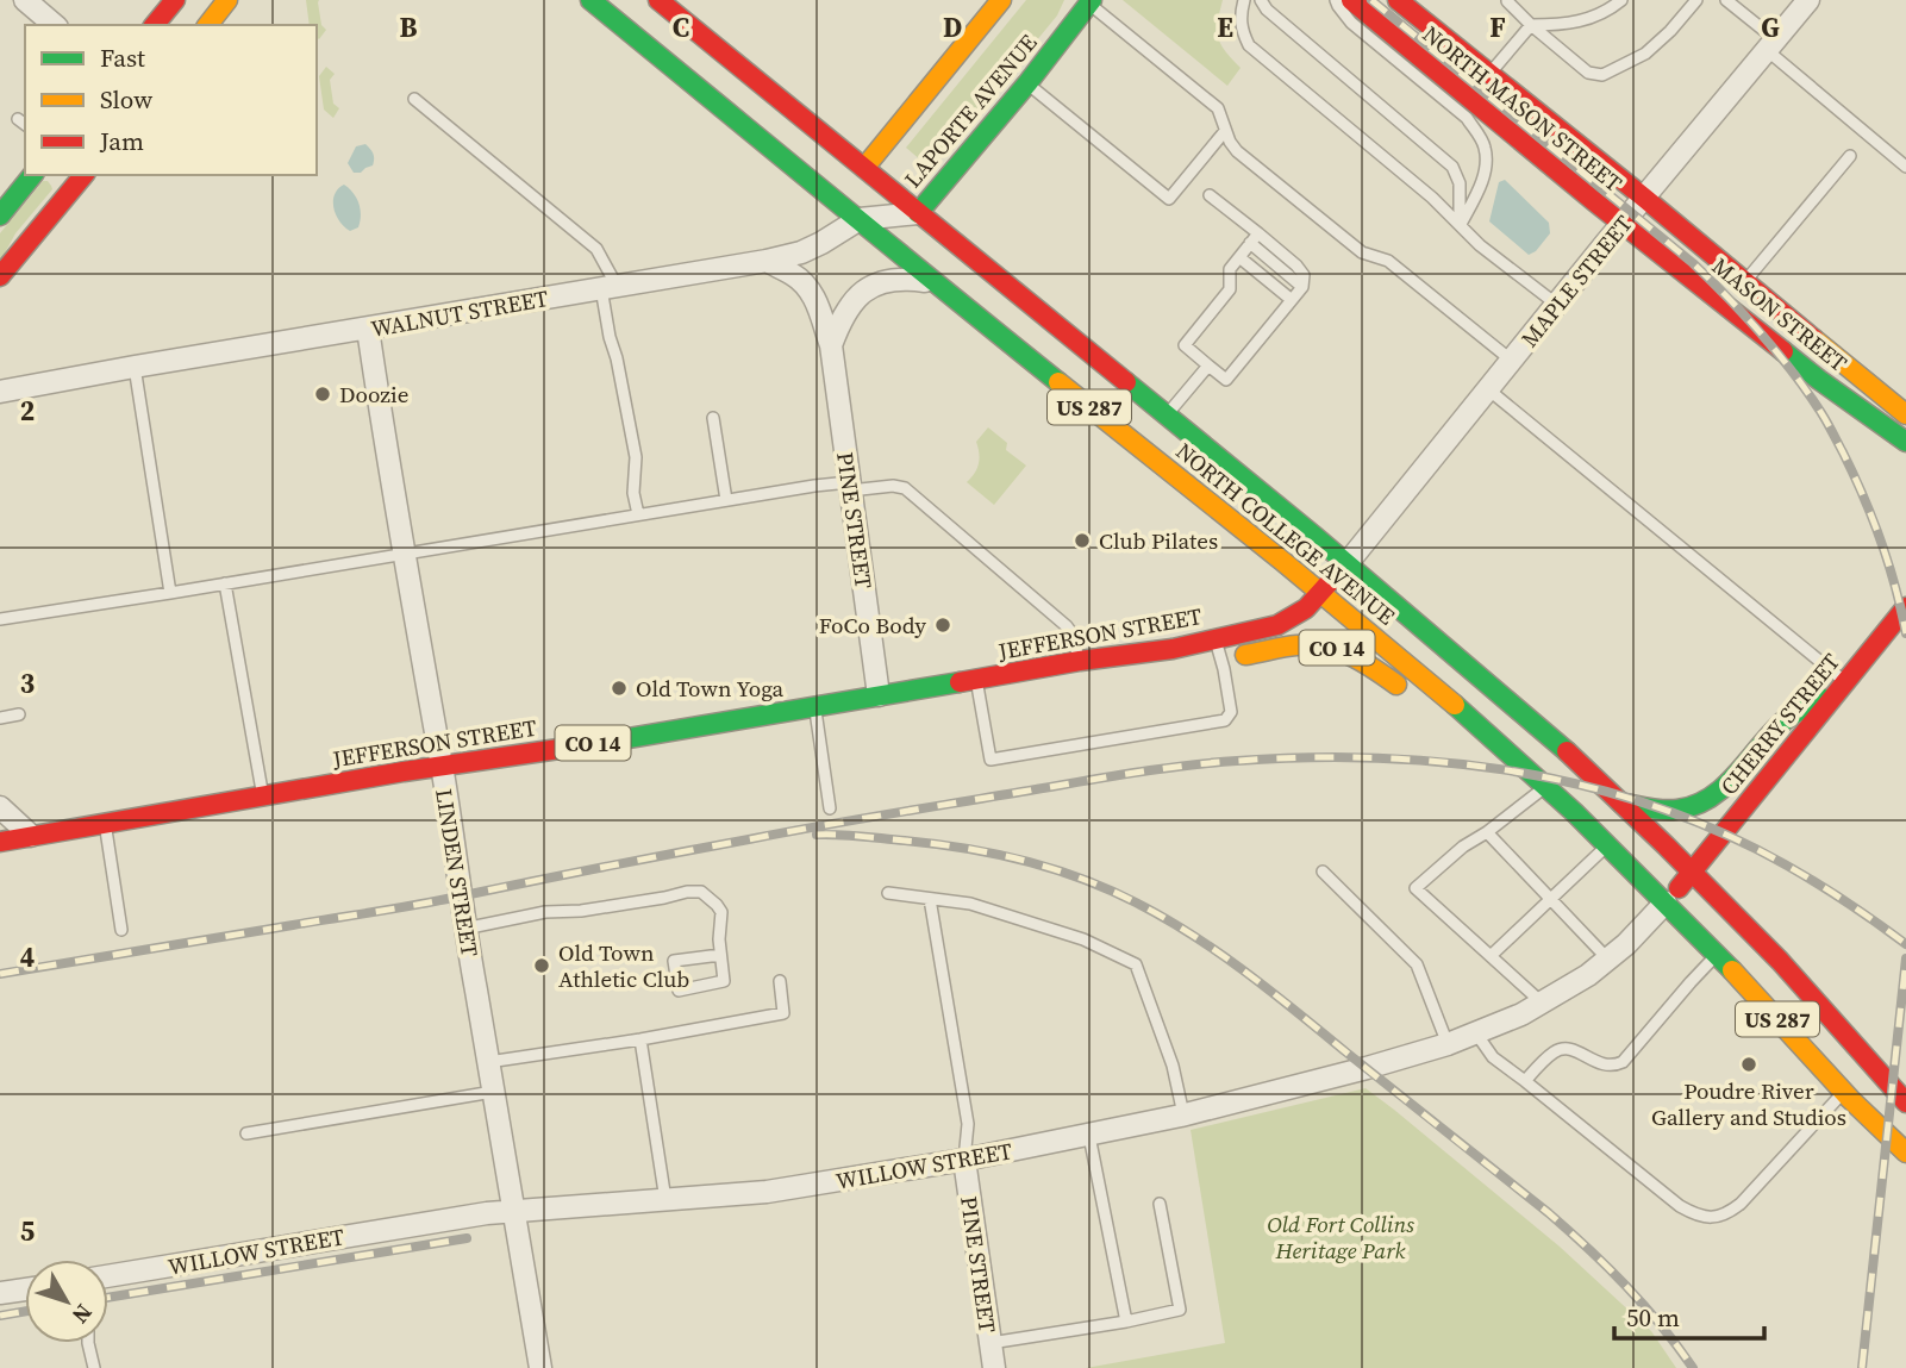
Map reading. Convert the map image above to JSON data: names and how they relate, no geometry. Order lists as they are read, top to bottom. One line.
{"streets":{"main road":["NORTH MASON STREET","LAPORTE AVENUE","MASON STREET","US 287","NORTH COLLEGE AVENUE","JEFFERSON STREET","CO 14","CHERRY STREET","WILLOW STREET"],"street":["MAPLE STREET","WALNUT STREET","PINE STREET","LINDEN STREET"]},"crossings":[["NORTH MASON STREET","MAPLE STREET"],["NORTH MASON STREET","MASON STREET"],["LAPORTE AVENUE","WALNUT STREET"],["LAPORTE AVENUE","NORTH COLLEGE AVENUE"],["MAPLE STREET","MASON STREET"],["MAPLE STREET","NORTH COLLEGE AVENUE"],["MAPLE STREET","JEFFERSON STREET"],["WALNUT STREET","PINE STREET"],["WALNUT STREET","NORTH COLLEGE AVENUE"],["WALNUT STREET","LINDEN STREET"],["PINE STREET","JEFFERSON STREET"],["PINE STREET","WILLOW STREET"],["NORTH COLLEGE AVENUE","JEFFERSON STREET"],["NORTH COLLEGE AVENUE","CHERRY STREET"],["NORTH COLLEGE AVENUE","WILLOW STREET"],["JEFFERSON STREET","CO 14"],["JEFFERSON STREET","LINDEN STREET"],["CHERRY STREET","WILLOW STREET"],["LINDEN STREET","WILLOW STREET"]],"parks":["Old Fort Collins Heritage Park"],"places":["Doozie","Club Pilates","FoCo Body","Old Town Yoga","Old Town Athletic Club","Poudre River Gallery and Studios"],"legend":["Fast","Slow","Jam"],"scale_bar":"50 m","north":"bottom right","grid":{"columns":["B","C","D","E","F","G"],"rows":["2","3","4","5"]}}
